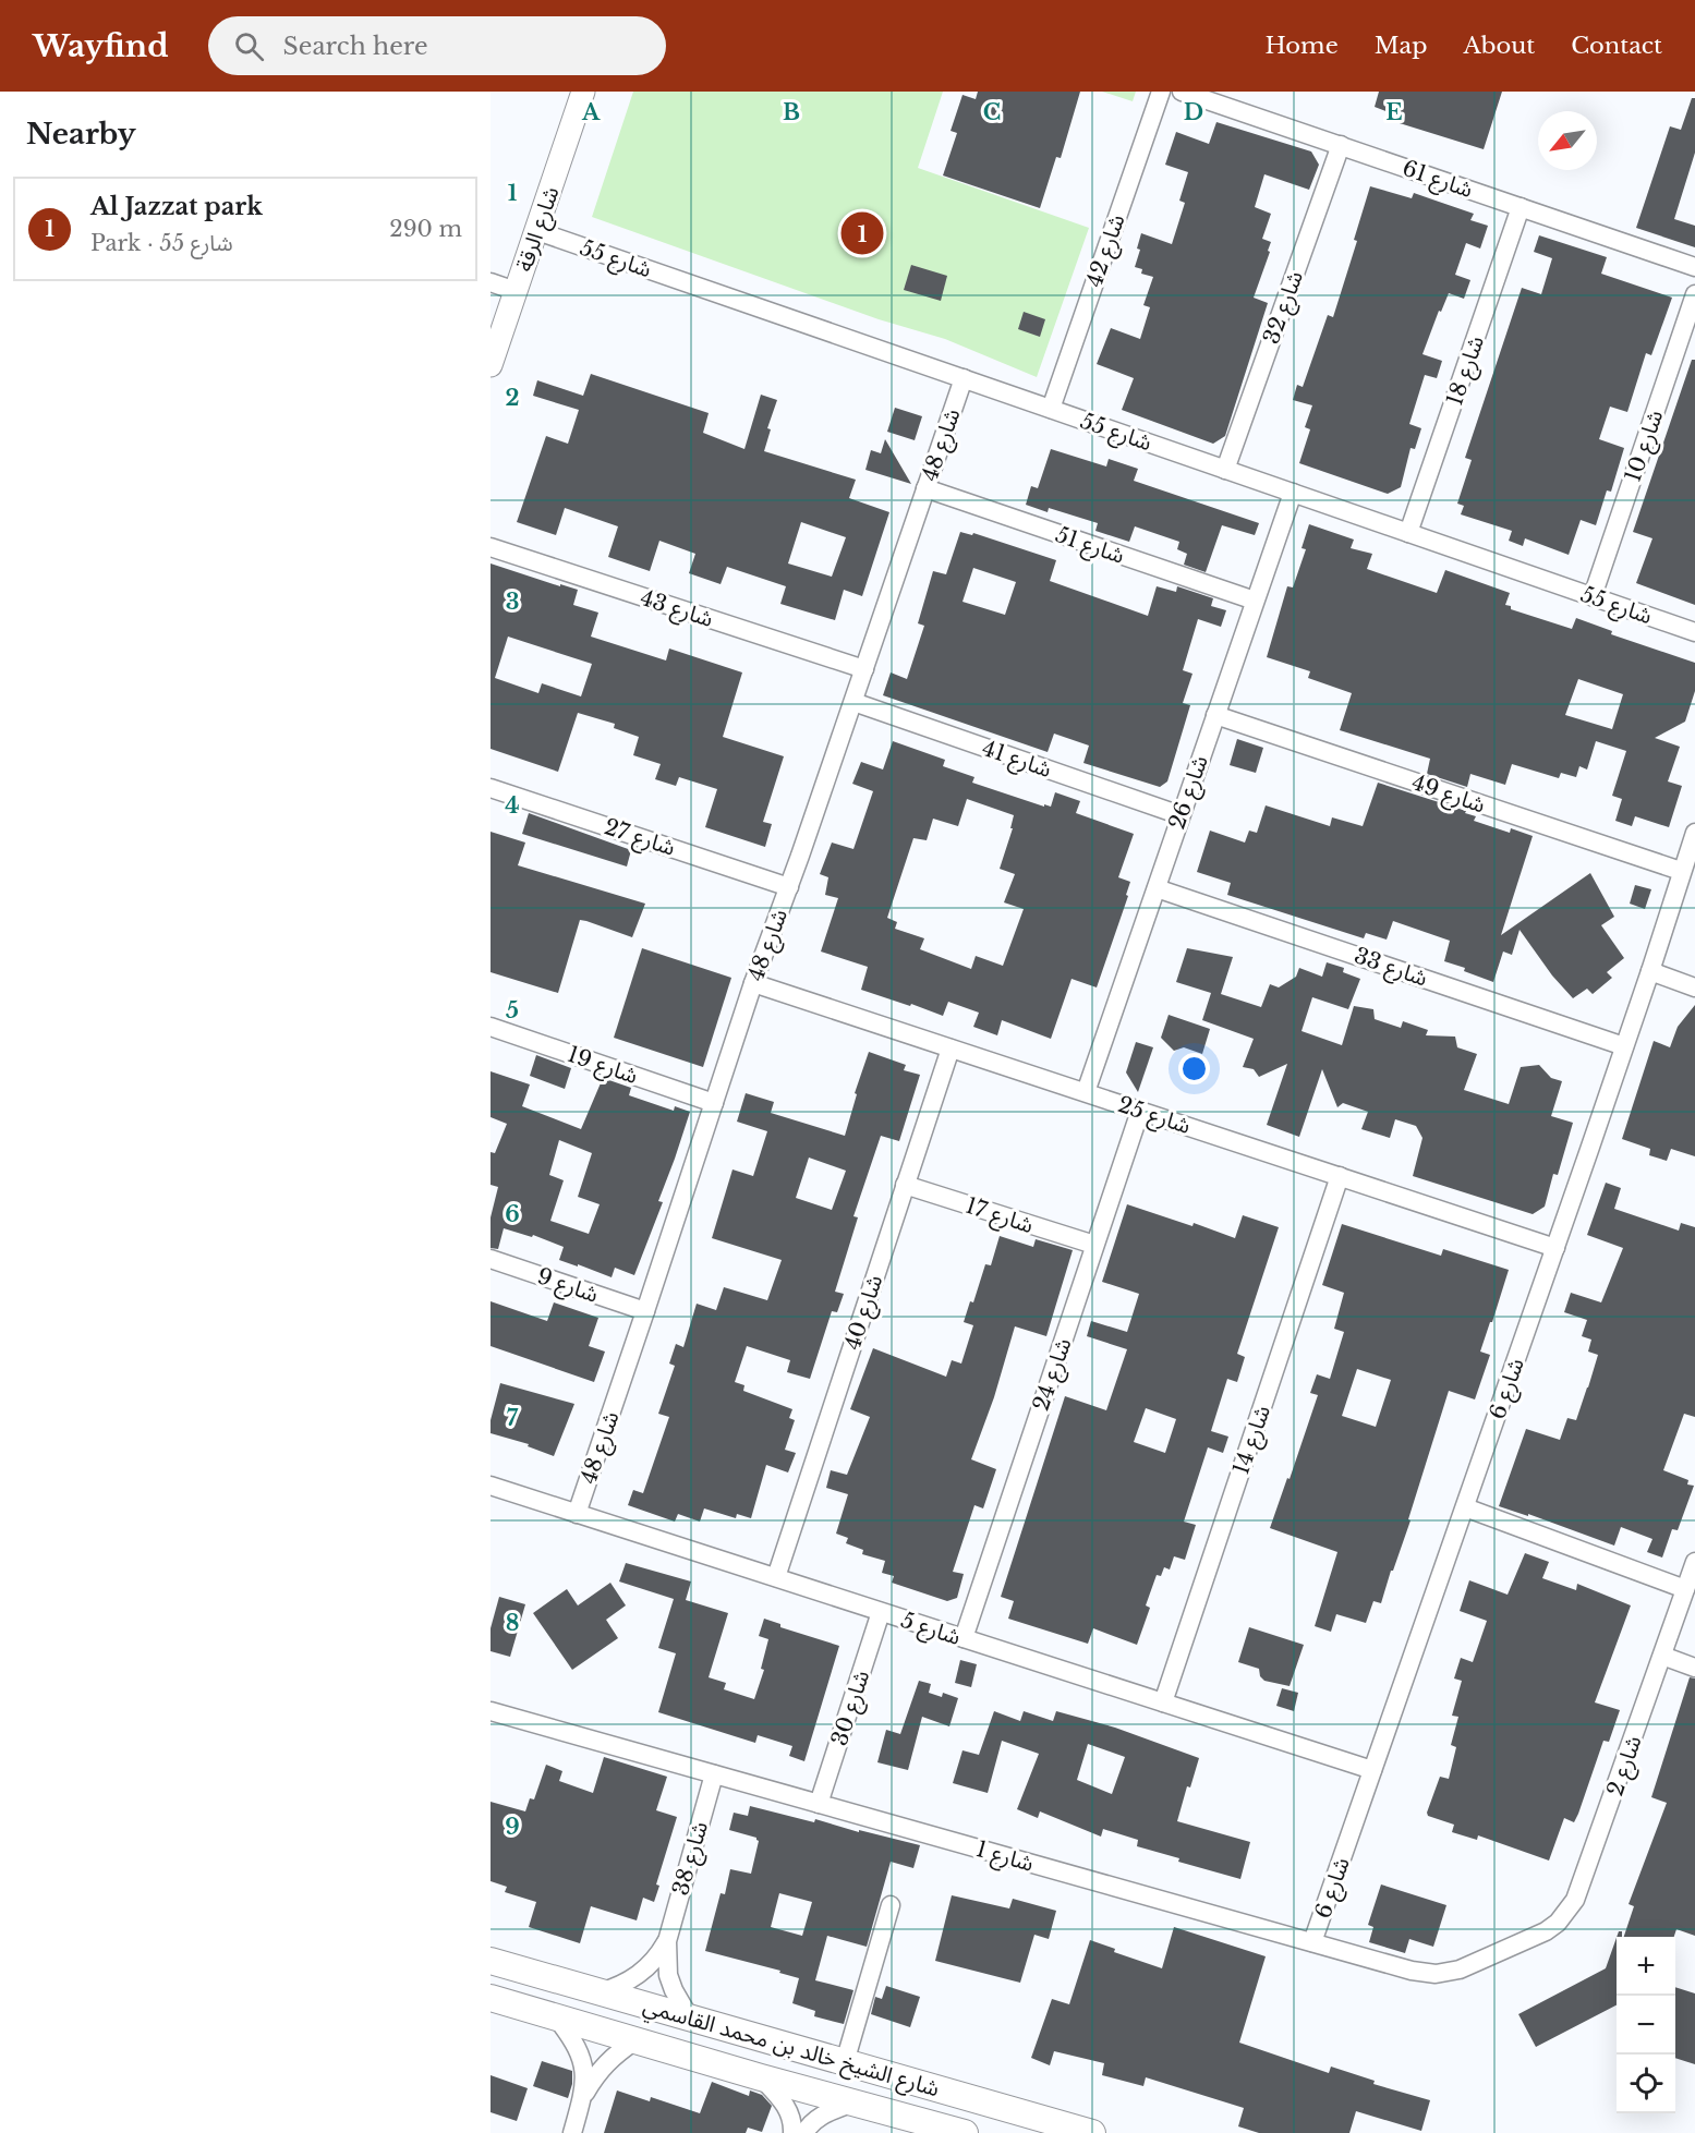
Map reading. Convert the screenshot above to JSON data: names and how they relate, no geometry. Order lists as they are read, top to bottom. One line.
{"streets":{"main road":["شارع الشيخ خالد بن محمد القاسمي"],"street":["شارع 61","شارع الرقة","شارع 42","شارع 55","شارع 32","شارع 18","شارع 48","شارع 10","شارع 51","شارع 43","شارع 41","شارع 26","شارع 49","شارع 27","شارع 33","شارع 19","شارع 25","شارع 17","شارع 9","شارع 40","شارع 24","شارع 6","شارع 14","شارع 5","شارع 30","شارع 2","شارع 1","شارع 38"]},"crossings":[["شارع 61","شارع 32"],["شارع 61","شارع 18"],["شارع الرقة","شارع 55"],["شارع 42","شارع 55"],["شارع 55","شارع 32"],["شارع 55","شارع 18"],["شارع 55","شارع 48"],["شارع 55","شارع 10"],["شارع 55","شارع 26"],["شارع 48","شارع 51"],["شارع 48","شارع 43"],["شارع 48","شارع 41"],["شارع 48","شارع 27"],["شارع 48","شارع 19"],["شارع 48","شارع 25"],["شارع 48","شارع 9"],["شارع 48","شارع 5"],["شارع 51","شارع 26"],["شارع 41","شارع 26"],["شارع 26","شارع 49"],["شارع 26","شارع 33"],["شارع 26","شارع 25"],["شارع 49","شارع 6"],["شارع 33","شارع 6"],["شارع 25","شارع 40"],["شارع 25","شارع 24"],["شارع 25","شارع 6"],["شارع 25","شارع 14"],["شارع 17","شارع 40"],["شارع 17","شارع 24"],["شارع 40","شارع 5"],["شارع 24","شارع 5"],["شارع 6","شارع 5"],["شارع 6","شارع 1"],["شارع 14","شارع 5"],["شارع 5","شارع 30"],["شارع 30","شارع 1"],["شارع 2","شارع 1"],["شارع 1","شارع 38"],["شارع 38","شارع الشيخ خالد بن محمد القاسمي"]],"north":"bottom left","page":{"header":"Wayfind","search":"Search here","nav":["Home","Map","About","Contact"],"heading":"Nearby","list":[{"mark":"1","name":"Al Jazzat park","note":"Park · شارع 55","value":"290 m"}],"pins":"1","map_buttons":["+","−"]},"grid":{"columns":["A","B","C","D","E"],"rows":["1","2","3","4","5","6","7","8","9"]}}
